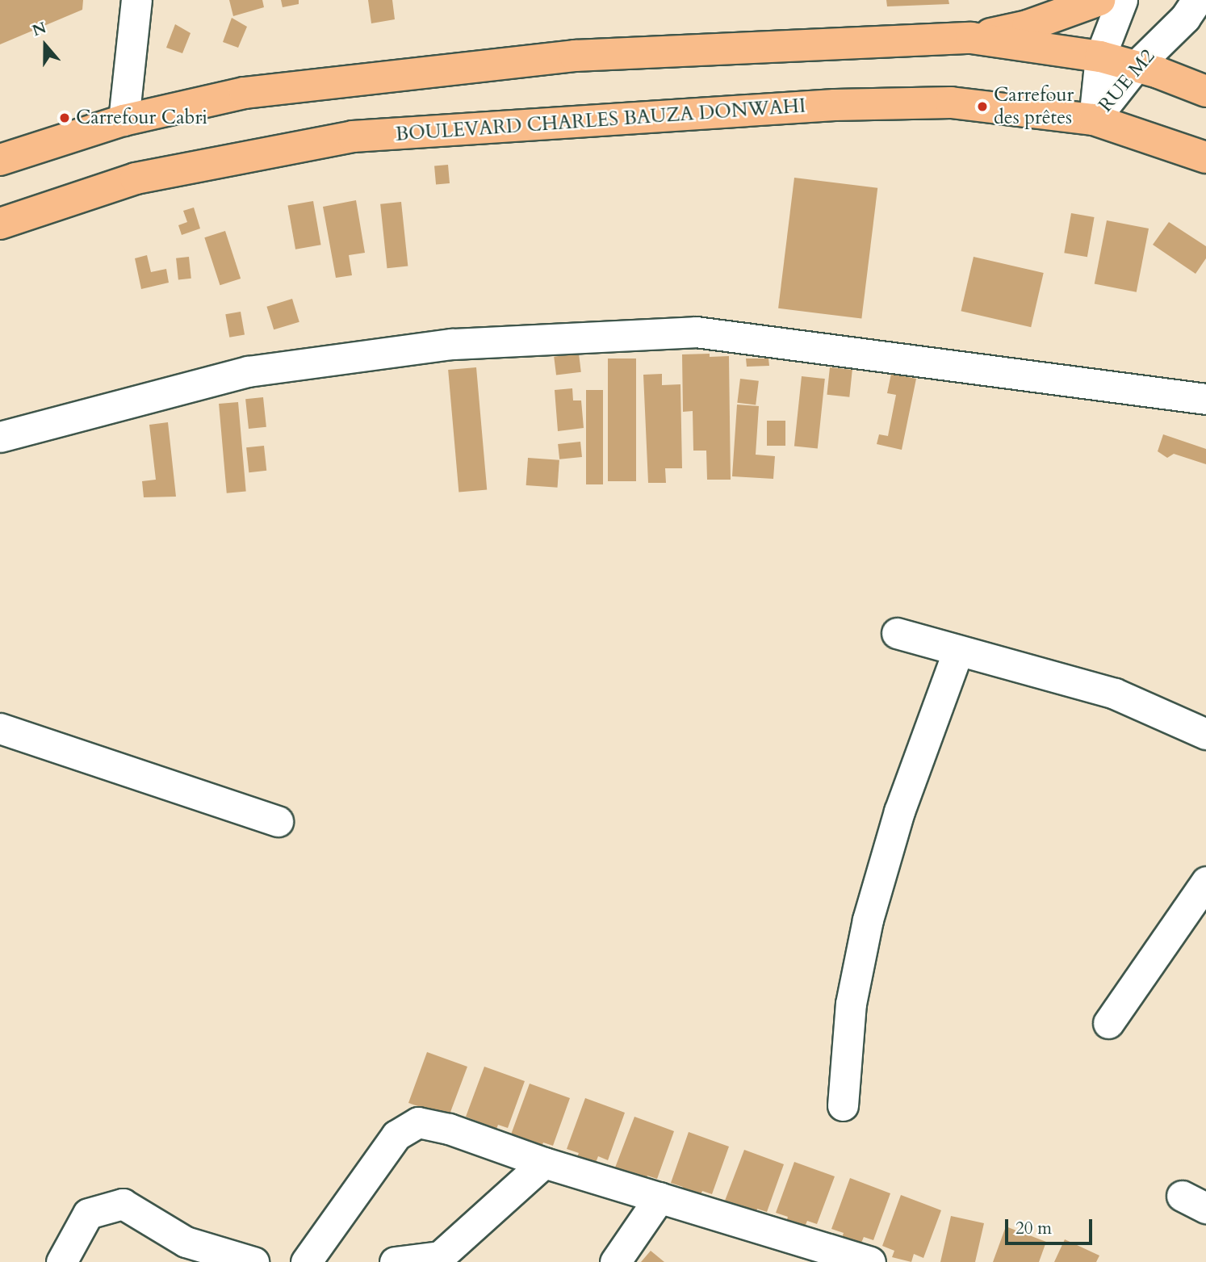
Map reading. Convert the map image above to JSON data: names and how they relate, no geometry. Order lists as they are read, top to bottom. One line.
{"streets":{"main road":["BOULEVARD CHARLES BAUZA DONWAHI"],"street":["RUE M2"]},"crossings":[["RUE M2","BOULEVARD CHARLES BAUZA DONWAHI"]],"places":["Carrefour des prêtes","Carrefour Cabri"],"scale_bar":"20 m","north":"top"}
